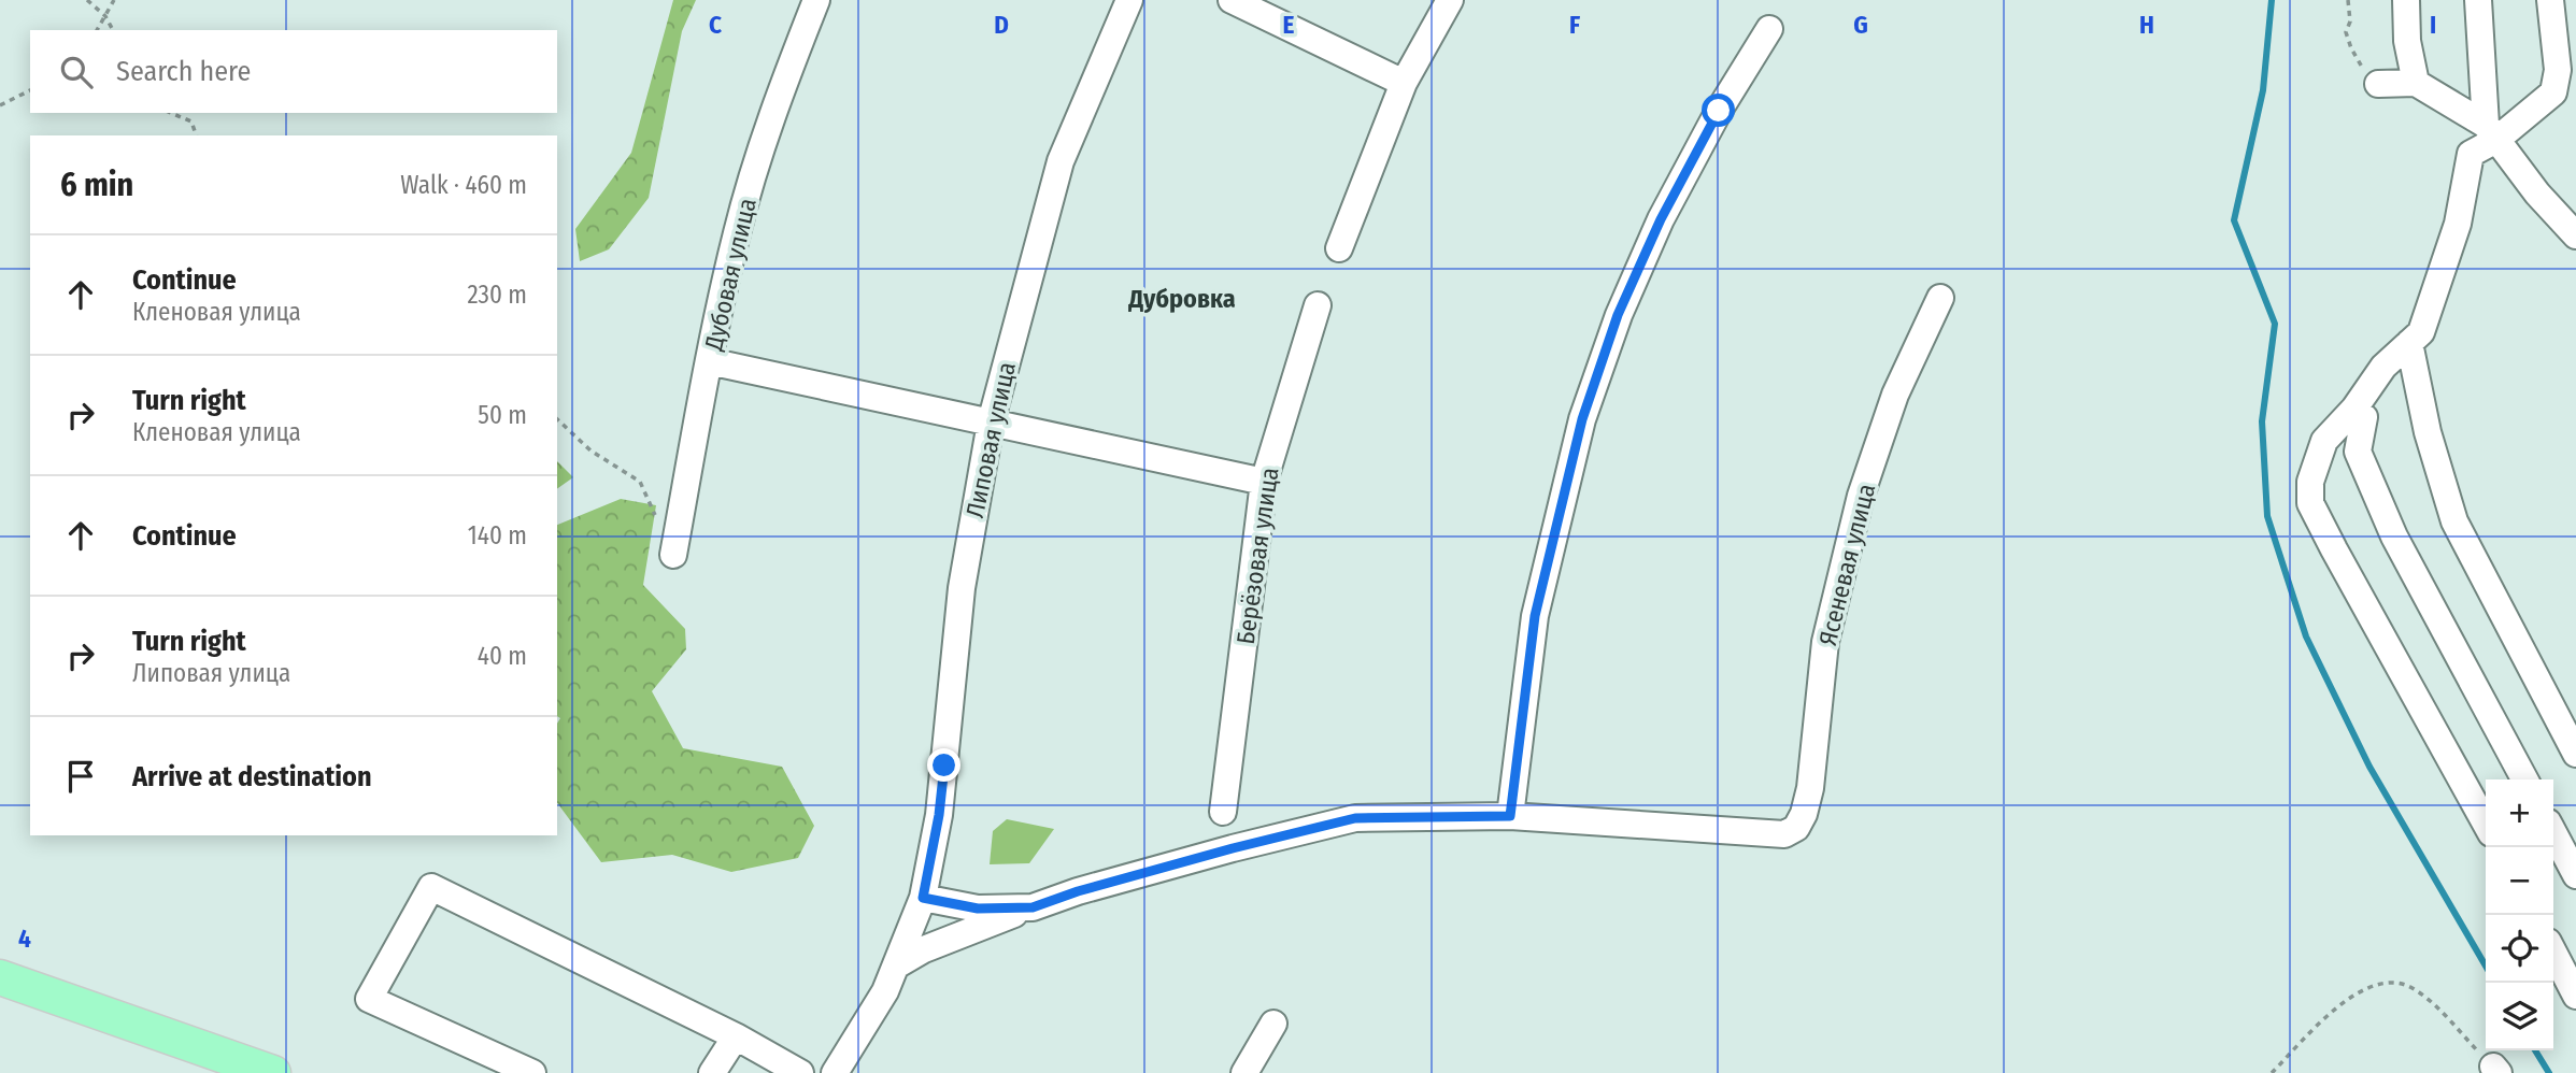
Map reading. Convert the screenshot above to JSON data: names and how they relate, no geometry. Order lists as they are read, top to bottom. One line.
{"streets":{"street":["Дубовая улица","Липовая улица","Берёзовая улица","Ясеневая улица"]},"districts":["Дубровка"],"page":{"search":"Search here","heading":["6 min","Walk · 460 m"],"list":[["Continue","Кленовая улица","230 m"],["Turn right","Кленовая улица","50 m"],["Continue","140 m"],["Turn right","Липовая улица","40 m"],"Arrive at destination"],"map_buttons":["+","−"]},"grid":{"columns":["C","D","E","F","G","H","I"],"rows":["4"]}}
